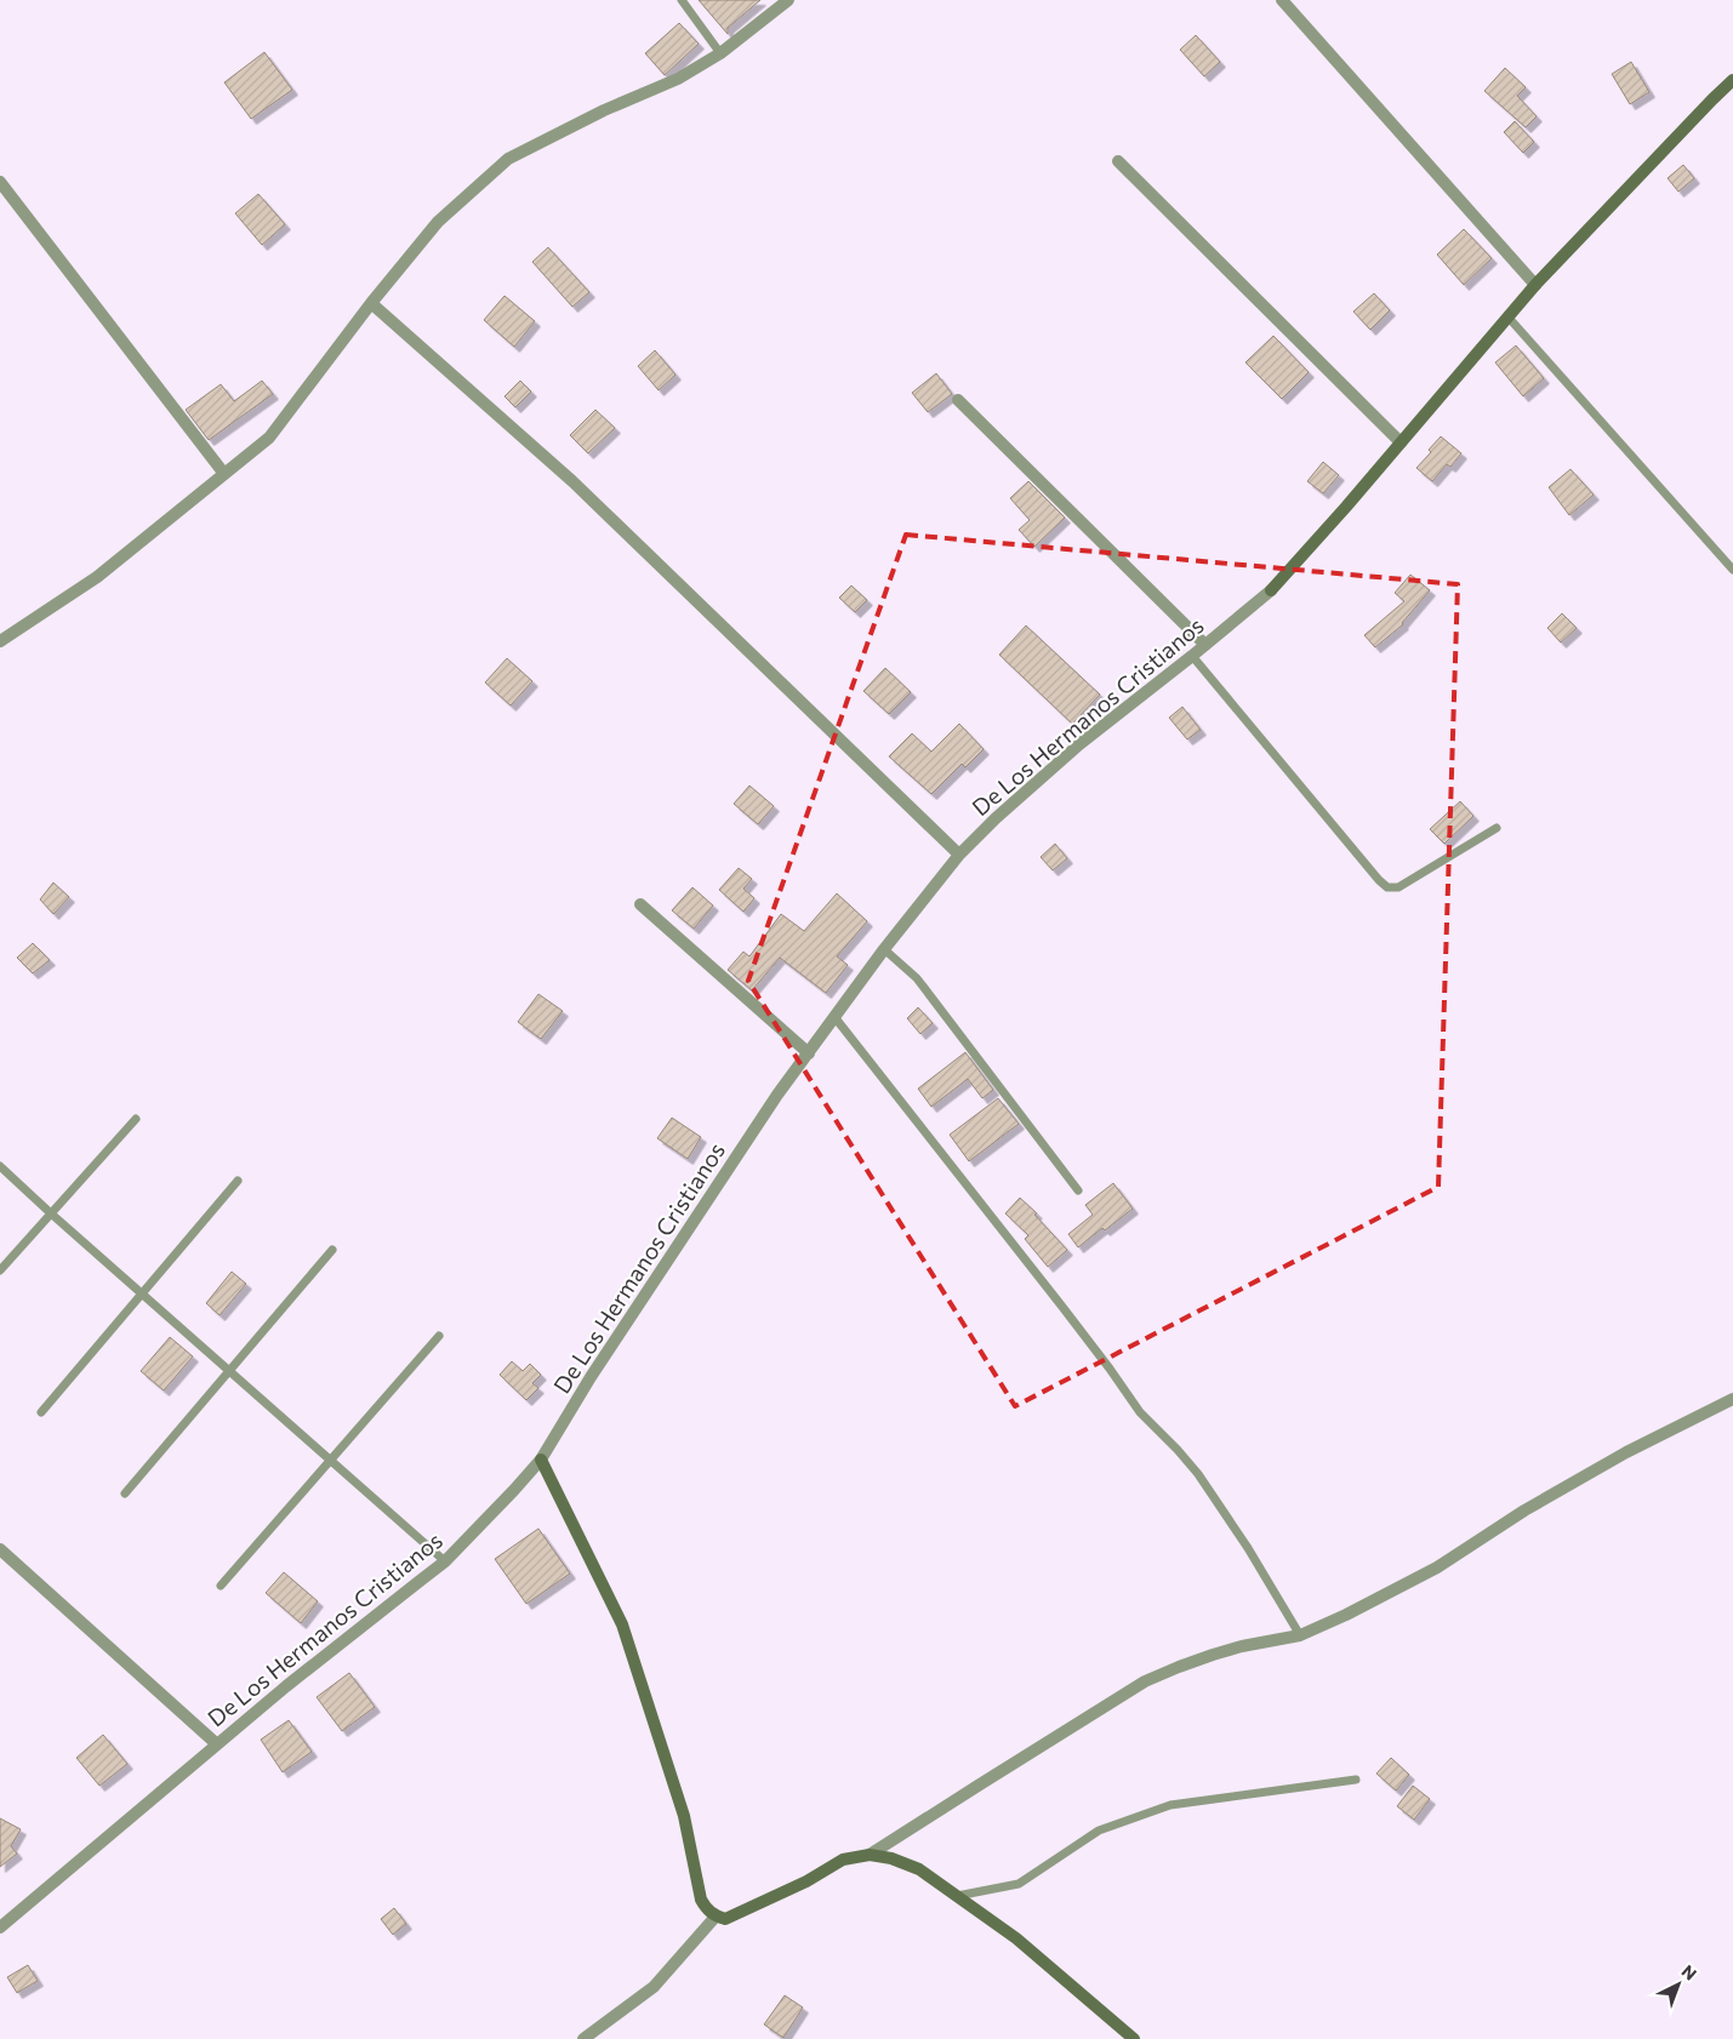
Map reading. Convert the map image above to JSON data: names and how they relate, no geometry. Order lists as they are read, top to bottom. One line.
{"streets":{"street":["De Los Hermanos Cristianos"]},"north":"top right"}
